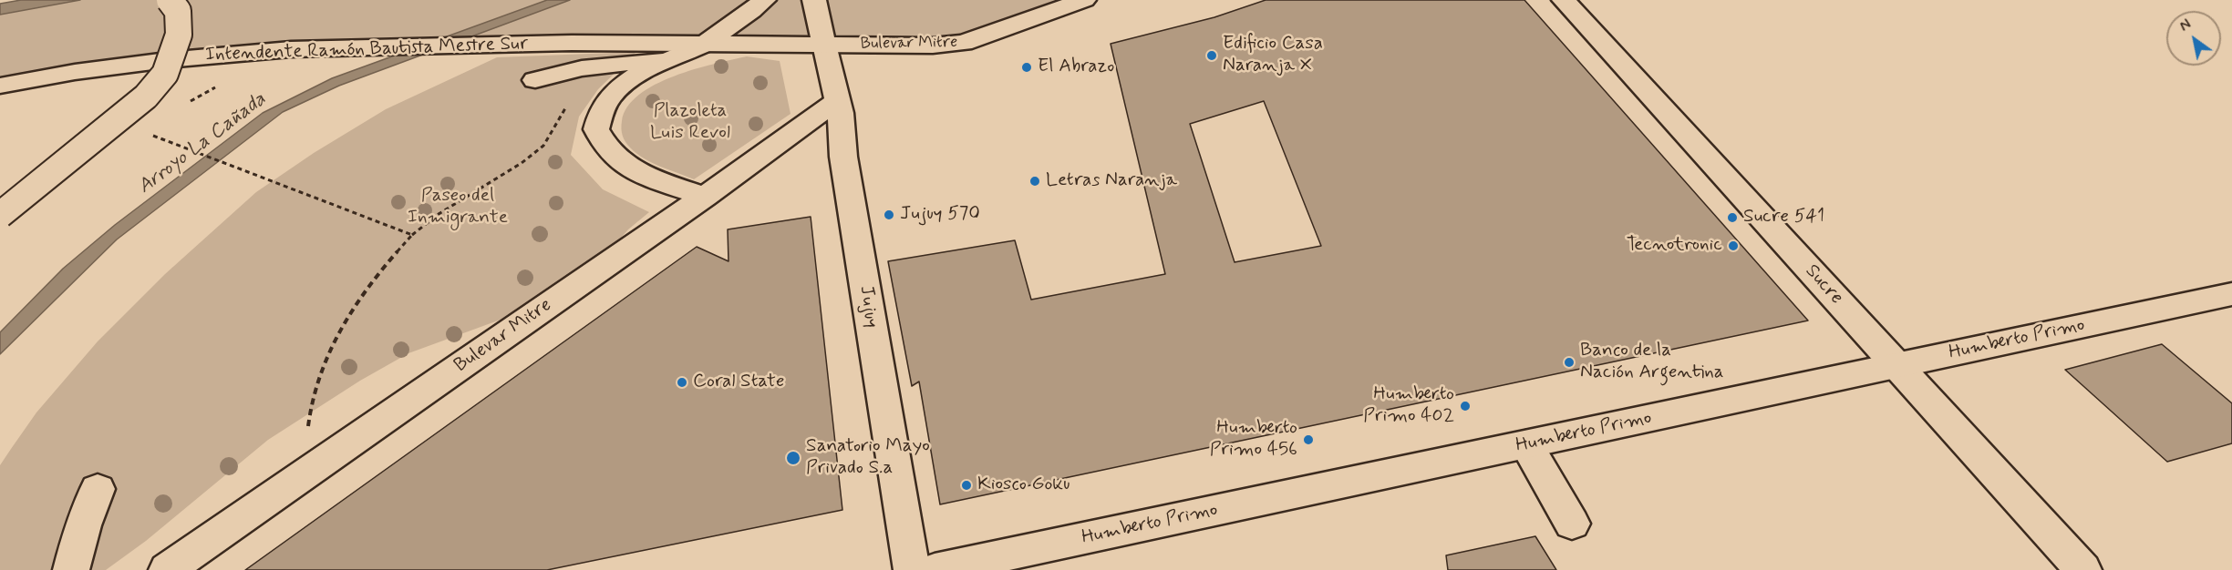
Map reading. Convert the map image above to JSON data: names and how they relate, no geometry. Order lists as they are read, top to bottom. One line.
{"streets":{"main road":["Bulevar Mitre","Intendente Ramón Bautista Mestre Sur","Sucre","Jujuy","Humberto Primo"]},"crossings":[["Bulevar Mitre","Intendente Ramón Bautista Mestre Sur"],["Bulevar Mitre","Jujuy"],["Sucre","Humberto Primo"]],"water":["Arroyo La Cañada"],"parks":["Plazoleta Luis Revol","Paseo del Inmigrante"],"places":["Edificio Casa Naranja X","El Abrazo","Letras Naranja","Jujuy 570","Sucre 541","Tecnotronic","Banco de la Nación Argentina","Coral State","Humberto Primo 402","Humberto Primo 456","Sanatorio Mayo Privado S.a","Kiosco Goku"],"north":"top left"}
